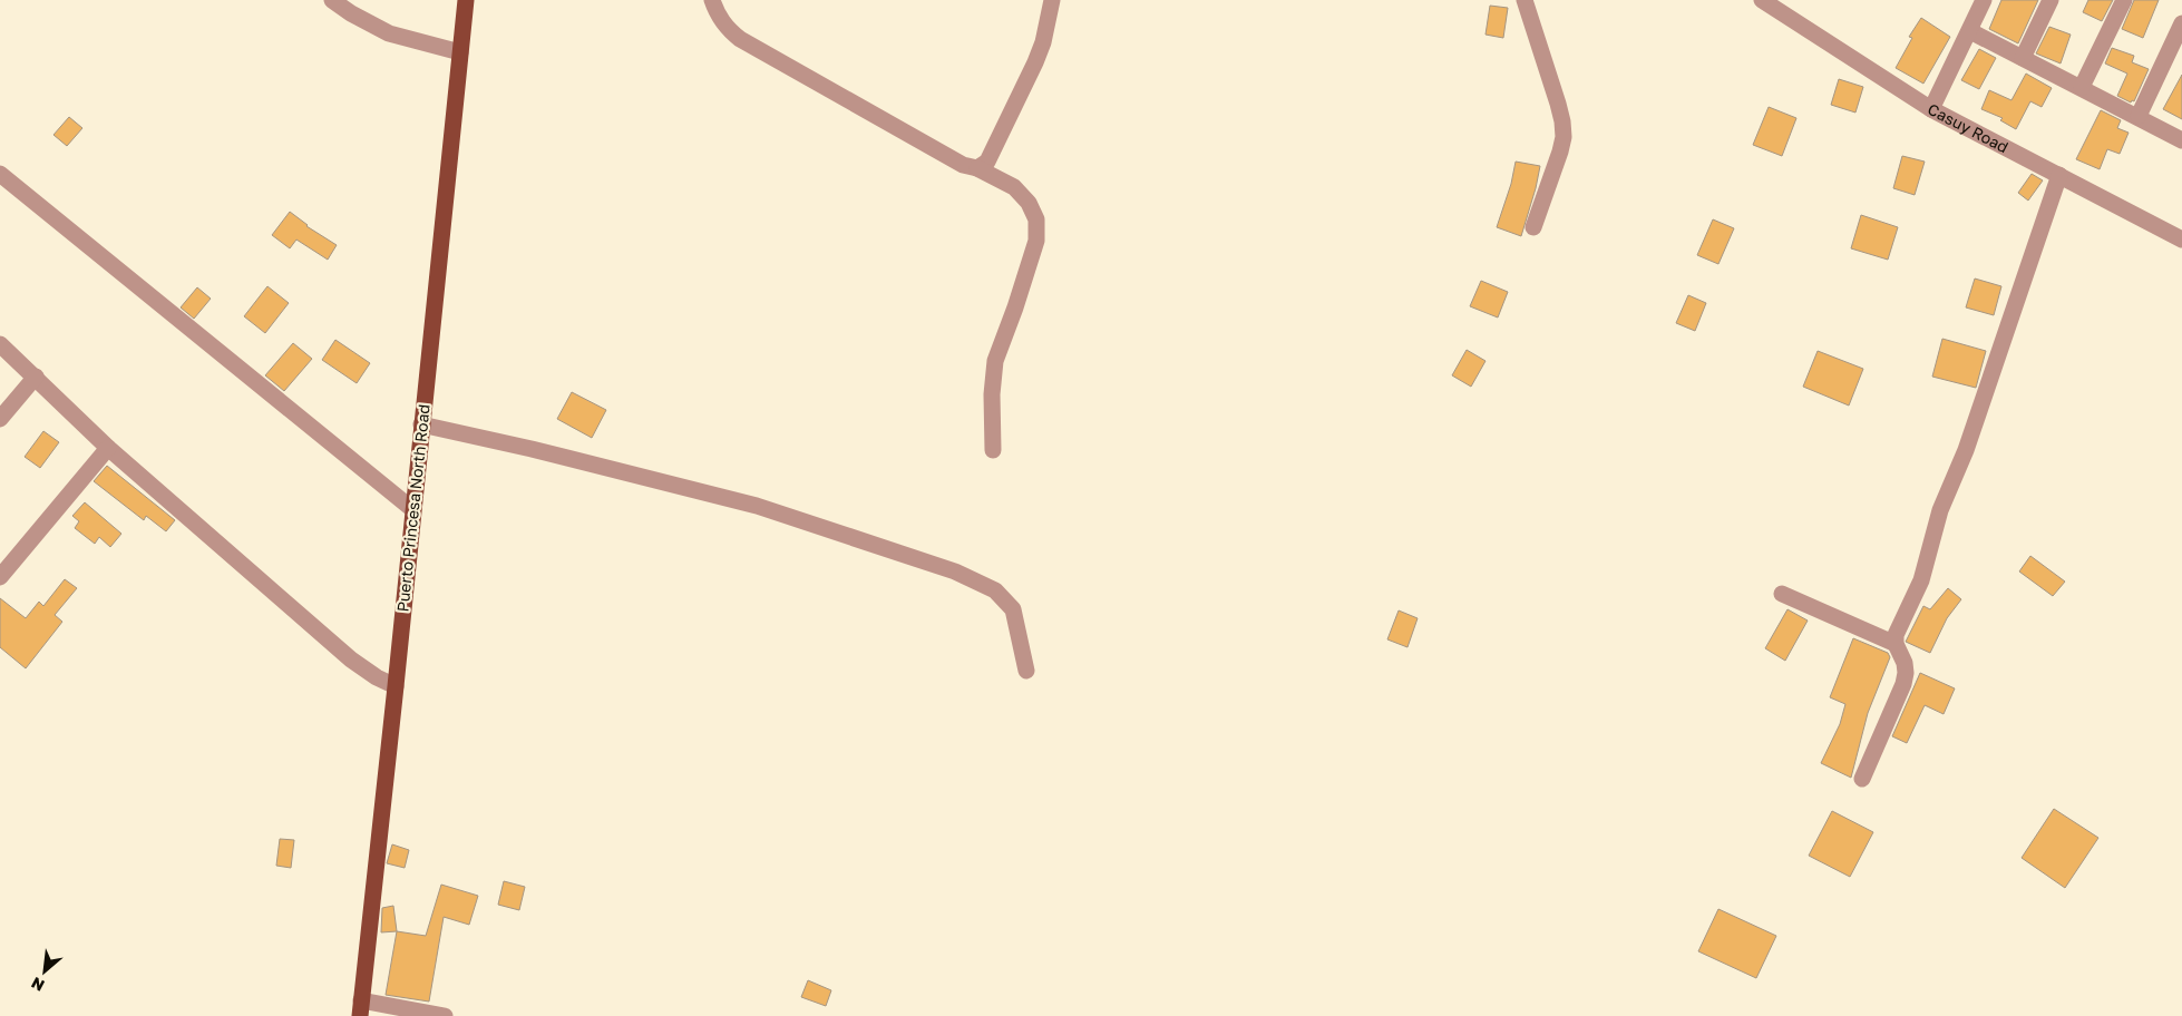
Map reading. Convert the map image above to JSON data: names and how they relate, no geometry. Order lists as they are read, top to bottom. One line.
{"streets":{"main road":["Puerto Princesa North Road"],"street":["Casuy Road"]},"north":"bottom left"}
